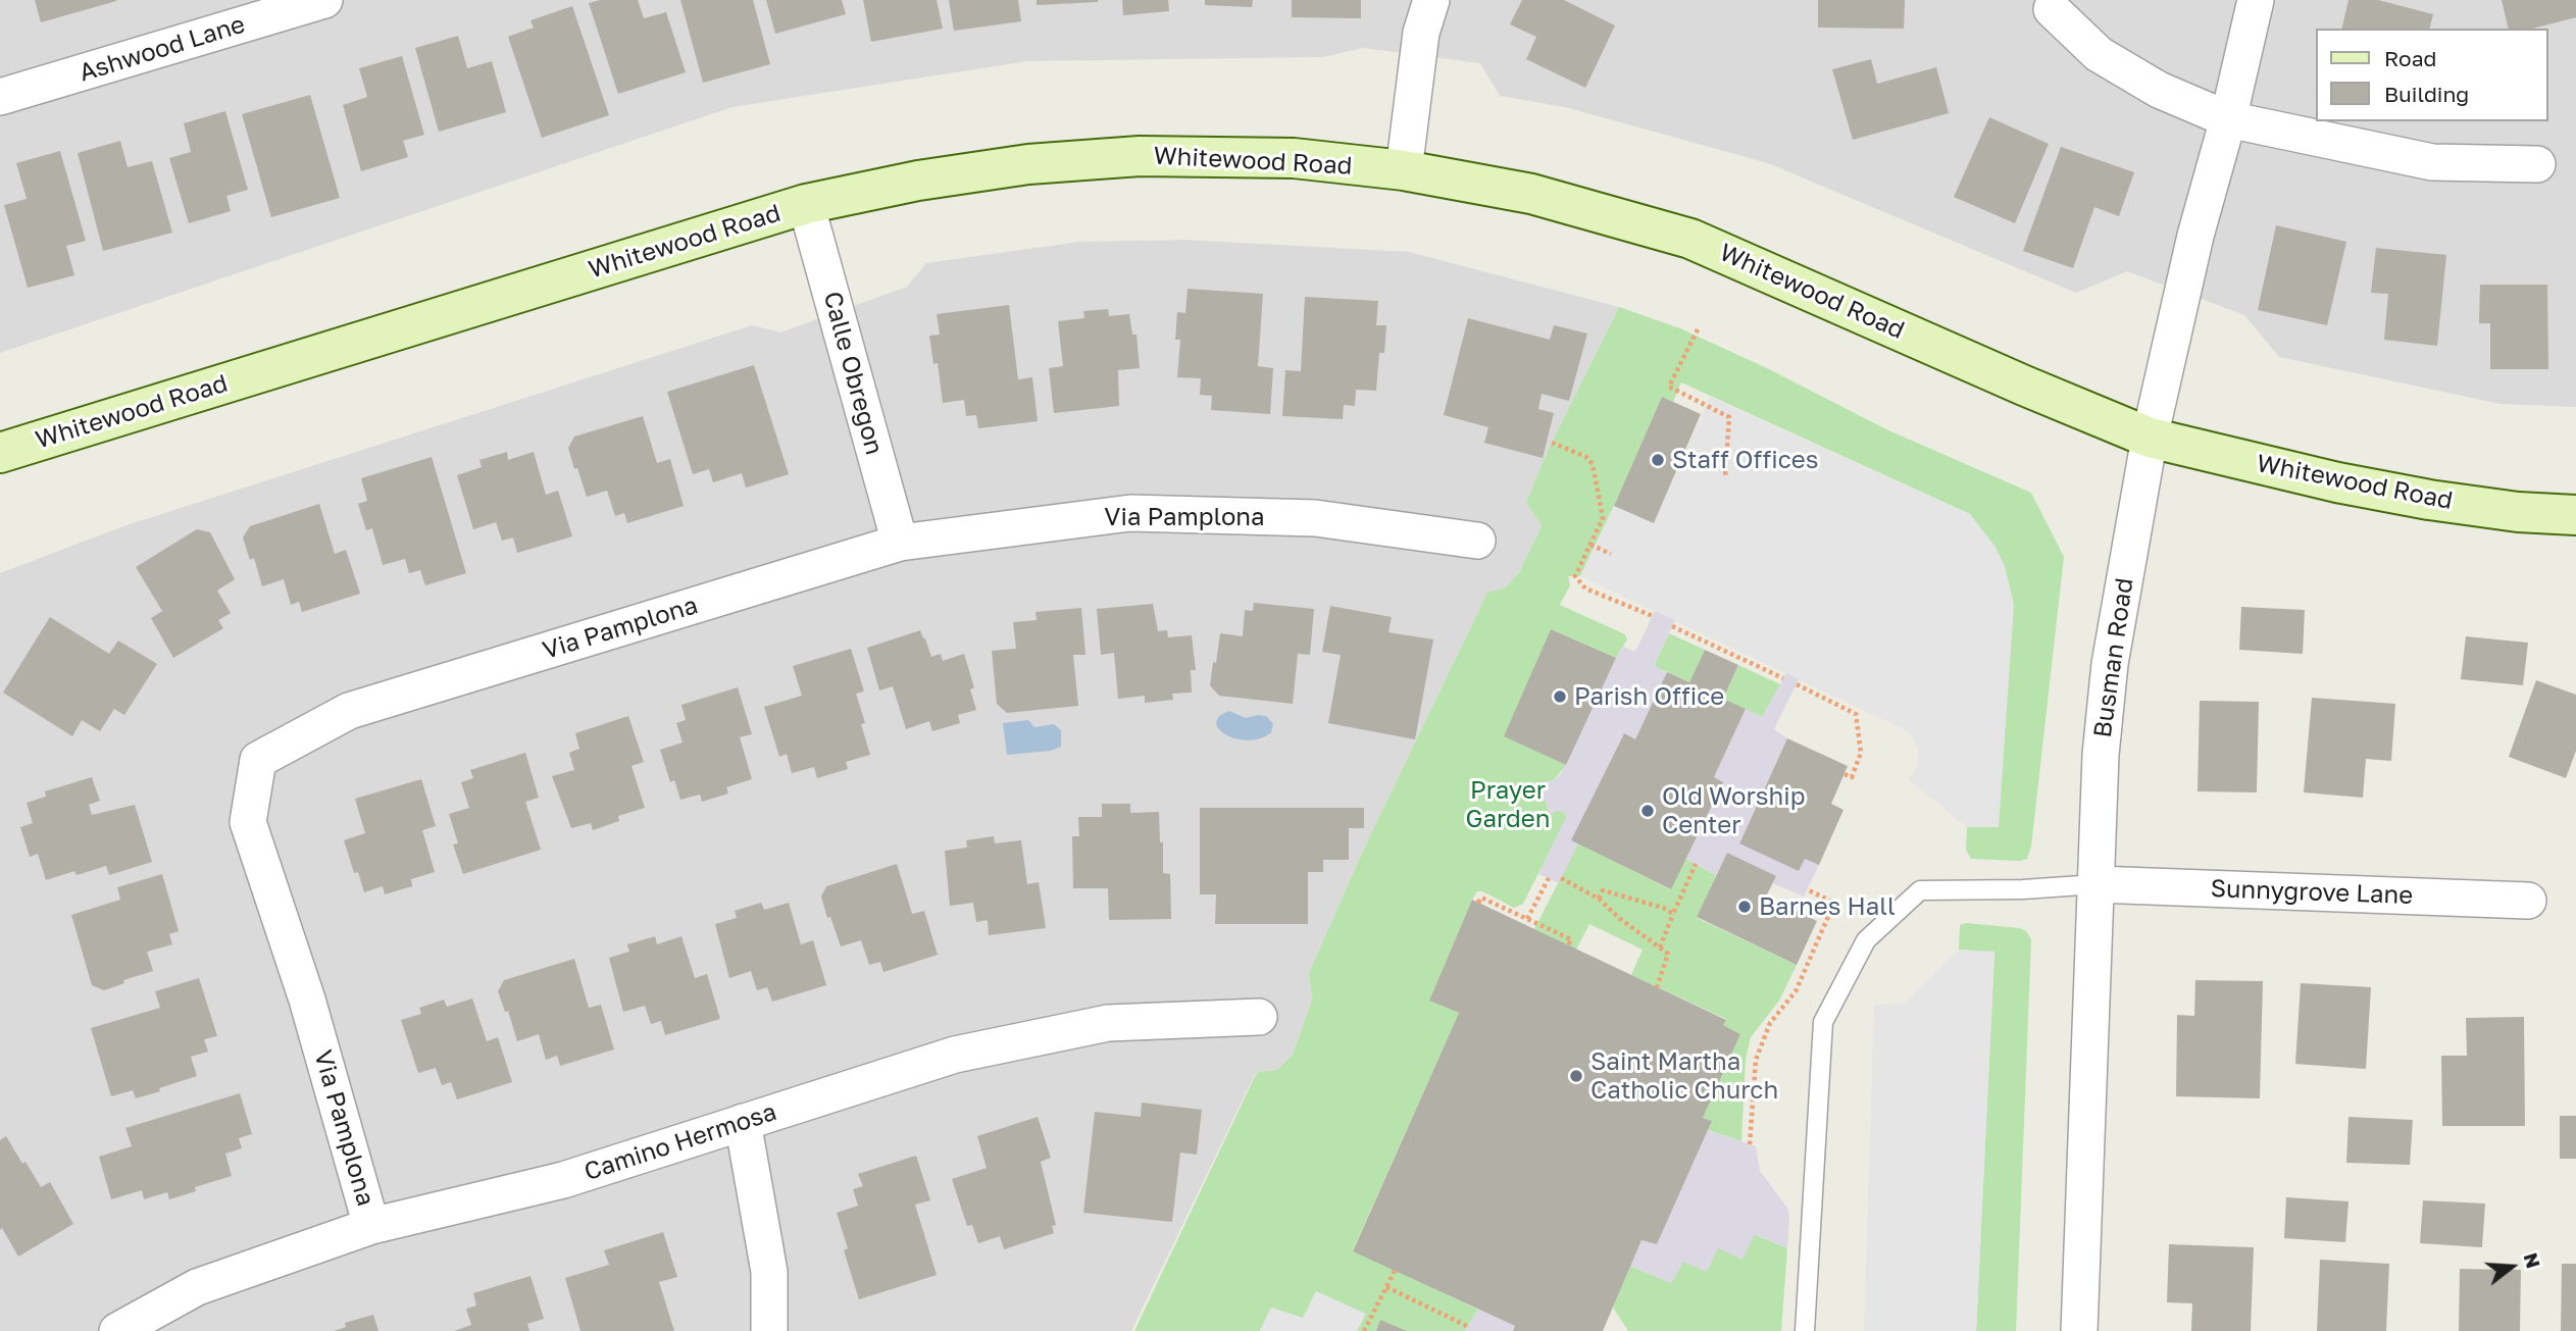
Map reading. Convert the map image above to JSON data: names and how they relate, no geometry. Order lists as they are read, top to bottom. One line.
{"streets":{"main road":["Whitewood Road"],"street":["Ashwood Lane","Calle Obregon","Via Pamplona","Busman Road","Sunnygrove Lane","Camino Hermosa"]},"crossings":[["Whitewood Road","Calle Obregon"],["Whitewood Road","Busman Road"],["Calle Obregon","Via Pamplona"],["Via Pamplona","Camino Hermosa"],["Busman Road","Sunnygrove Lane"]],"parks":["Prayer Garden"],"places":["Staff Offices","Parish Office","Old Worship Center","Barnes Hall","Saint Martha Catholic Church"],"legend":["Road","Building"],"north":"right"}
